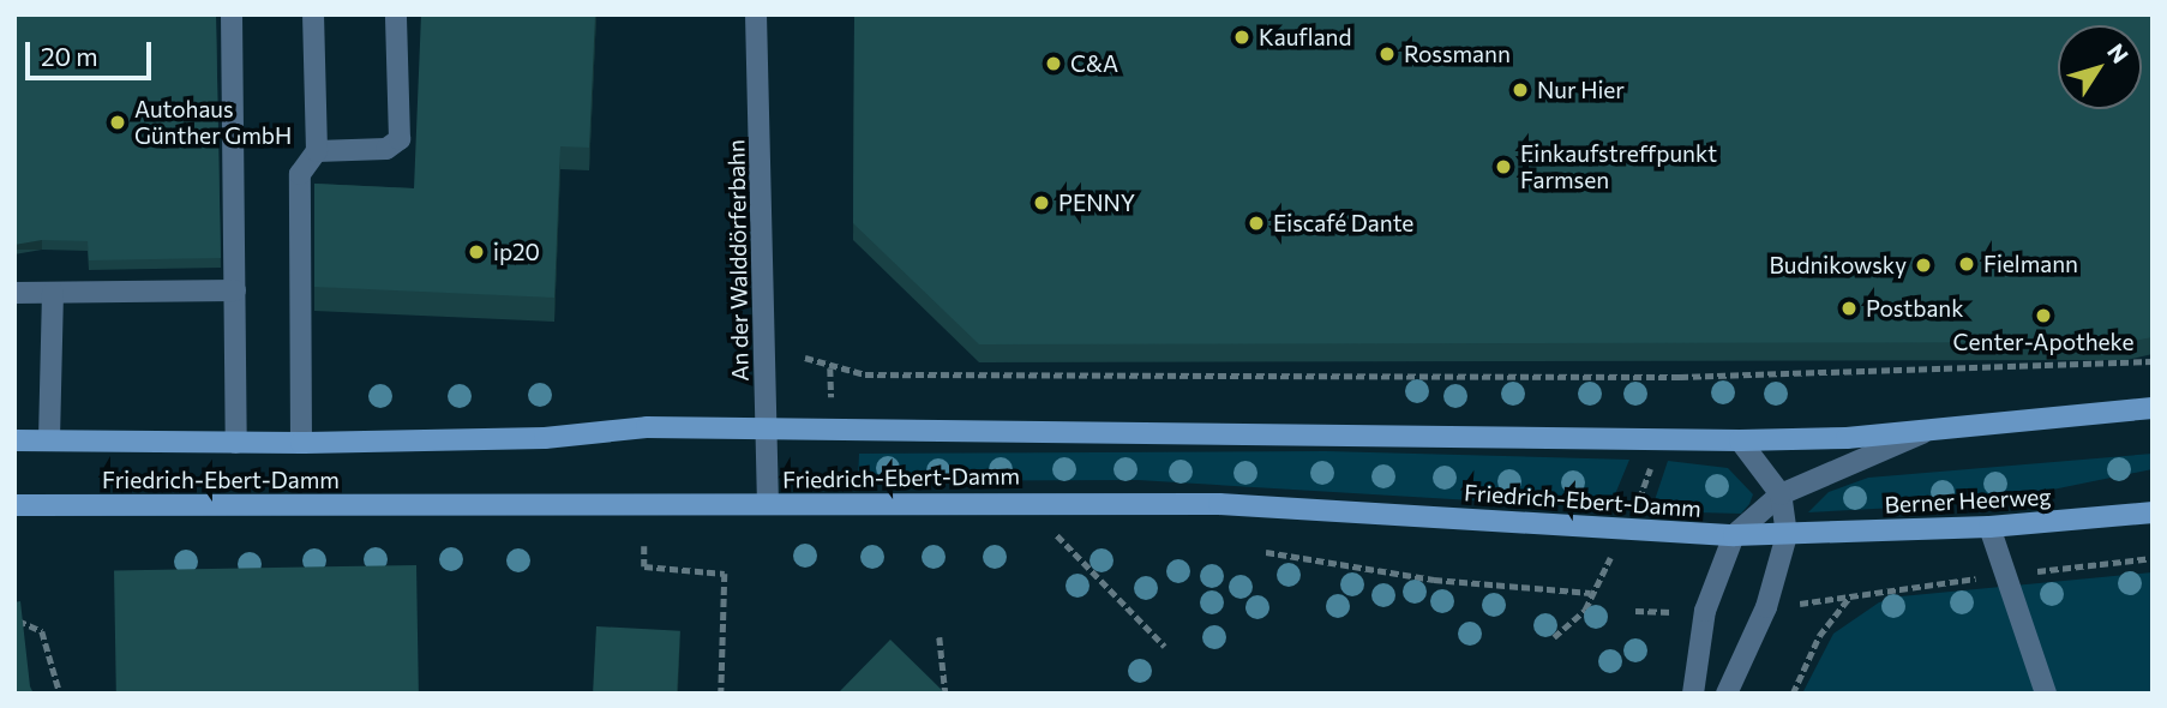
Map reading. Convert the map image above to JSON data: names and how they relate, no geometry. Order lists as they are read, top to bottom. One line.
{"streets":{"main road":["Friedrich-Ebert-Damm","Berner Heerweg"],"street":["An der Walddörferbahn"]},"crossings":[["An der Walddörferbahn","Friedrich-Ebert-Damm"],["Friedrich-Ebert-Damm","Berner Heerweg"]],"places":["Kaufland","Rossmann","C&A","Nur Hier","Autohaus Günther GmbH","Einkaufstreffpunkt Farmsen","PENNY","Eiscafé Dante","ip20","Fielmann","Budnikowsky","Postbank","Center-Apotheke"],"scale_bar":"20 m","north":"top right"}
